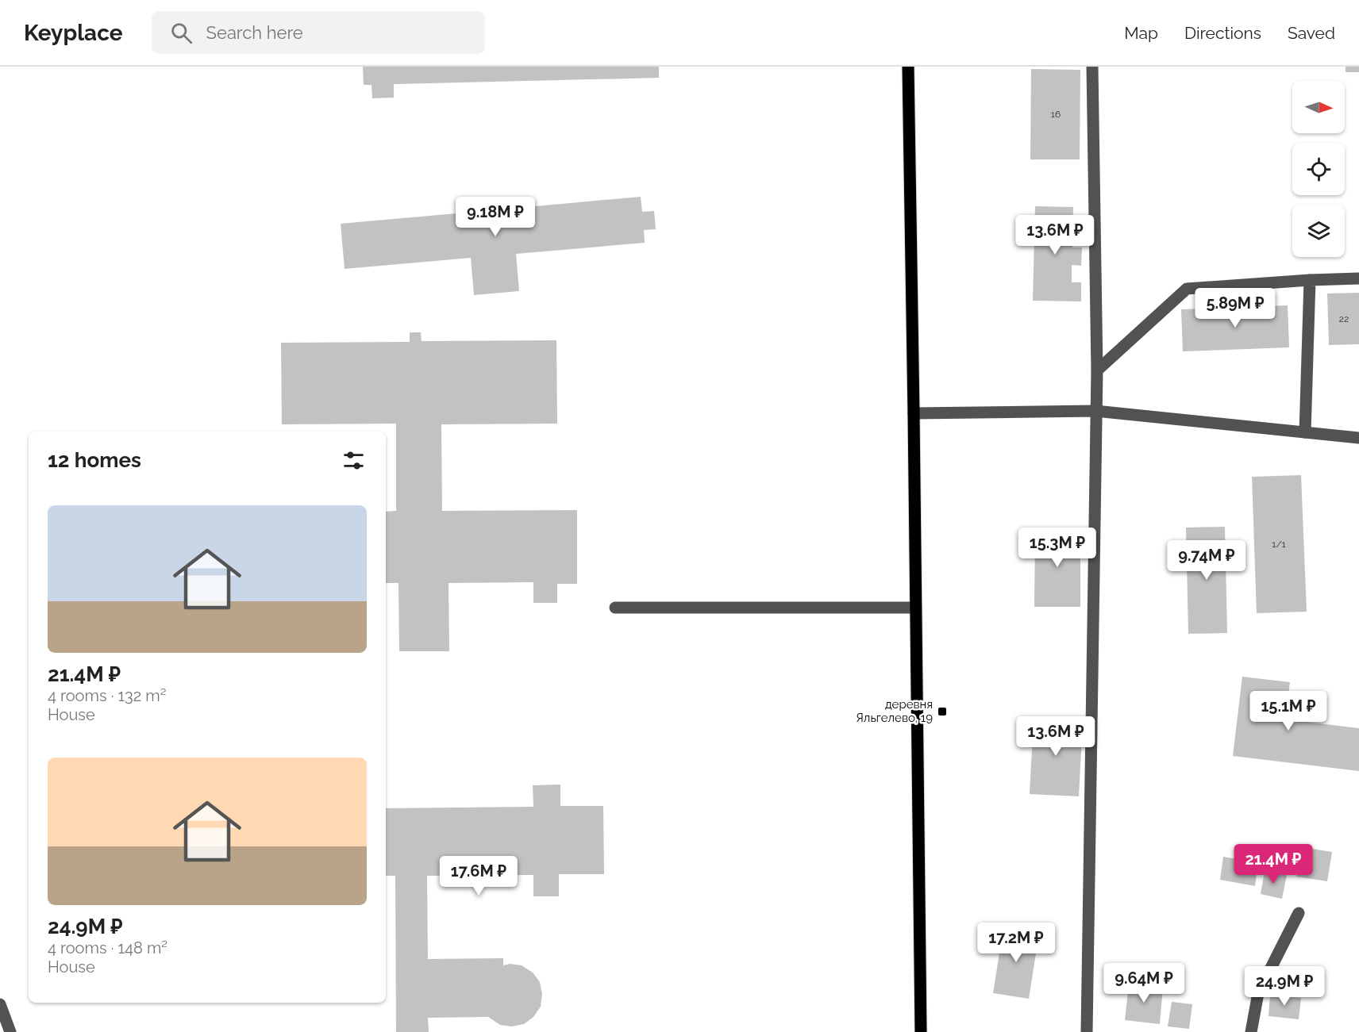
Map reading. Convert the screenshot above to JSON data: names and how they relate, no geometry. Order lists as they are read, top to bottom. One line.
{"places":{"transit":["деревня Яльгелево, 19"]},"house_numbers":["16","22","1/1"],"north":"right","page":{"header":"Keyplace","search":"Search here","nav":["Map","Directions","Saved"],"price":["9.18M ₽","13.6M ₽","5.89M ₽","15.3M ₽","9.74M ₽","15.1M ₽","13.6M ₽","21.4M ₽","17.6M ₽","17.2M ₽","9.64M ₽","24.9M ₽"],"heading":"12 homes","list":[{"name":"21.4M ₽","note":"4 rooms · 132 m² · House"},{"name":"24.9M ₽","note":"4 rooms · 148 m² · House"}]}}
